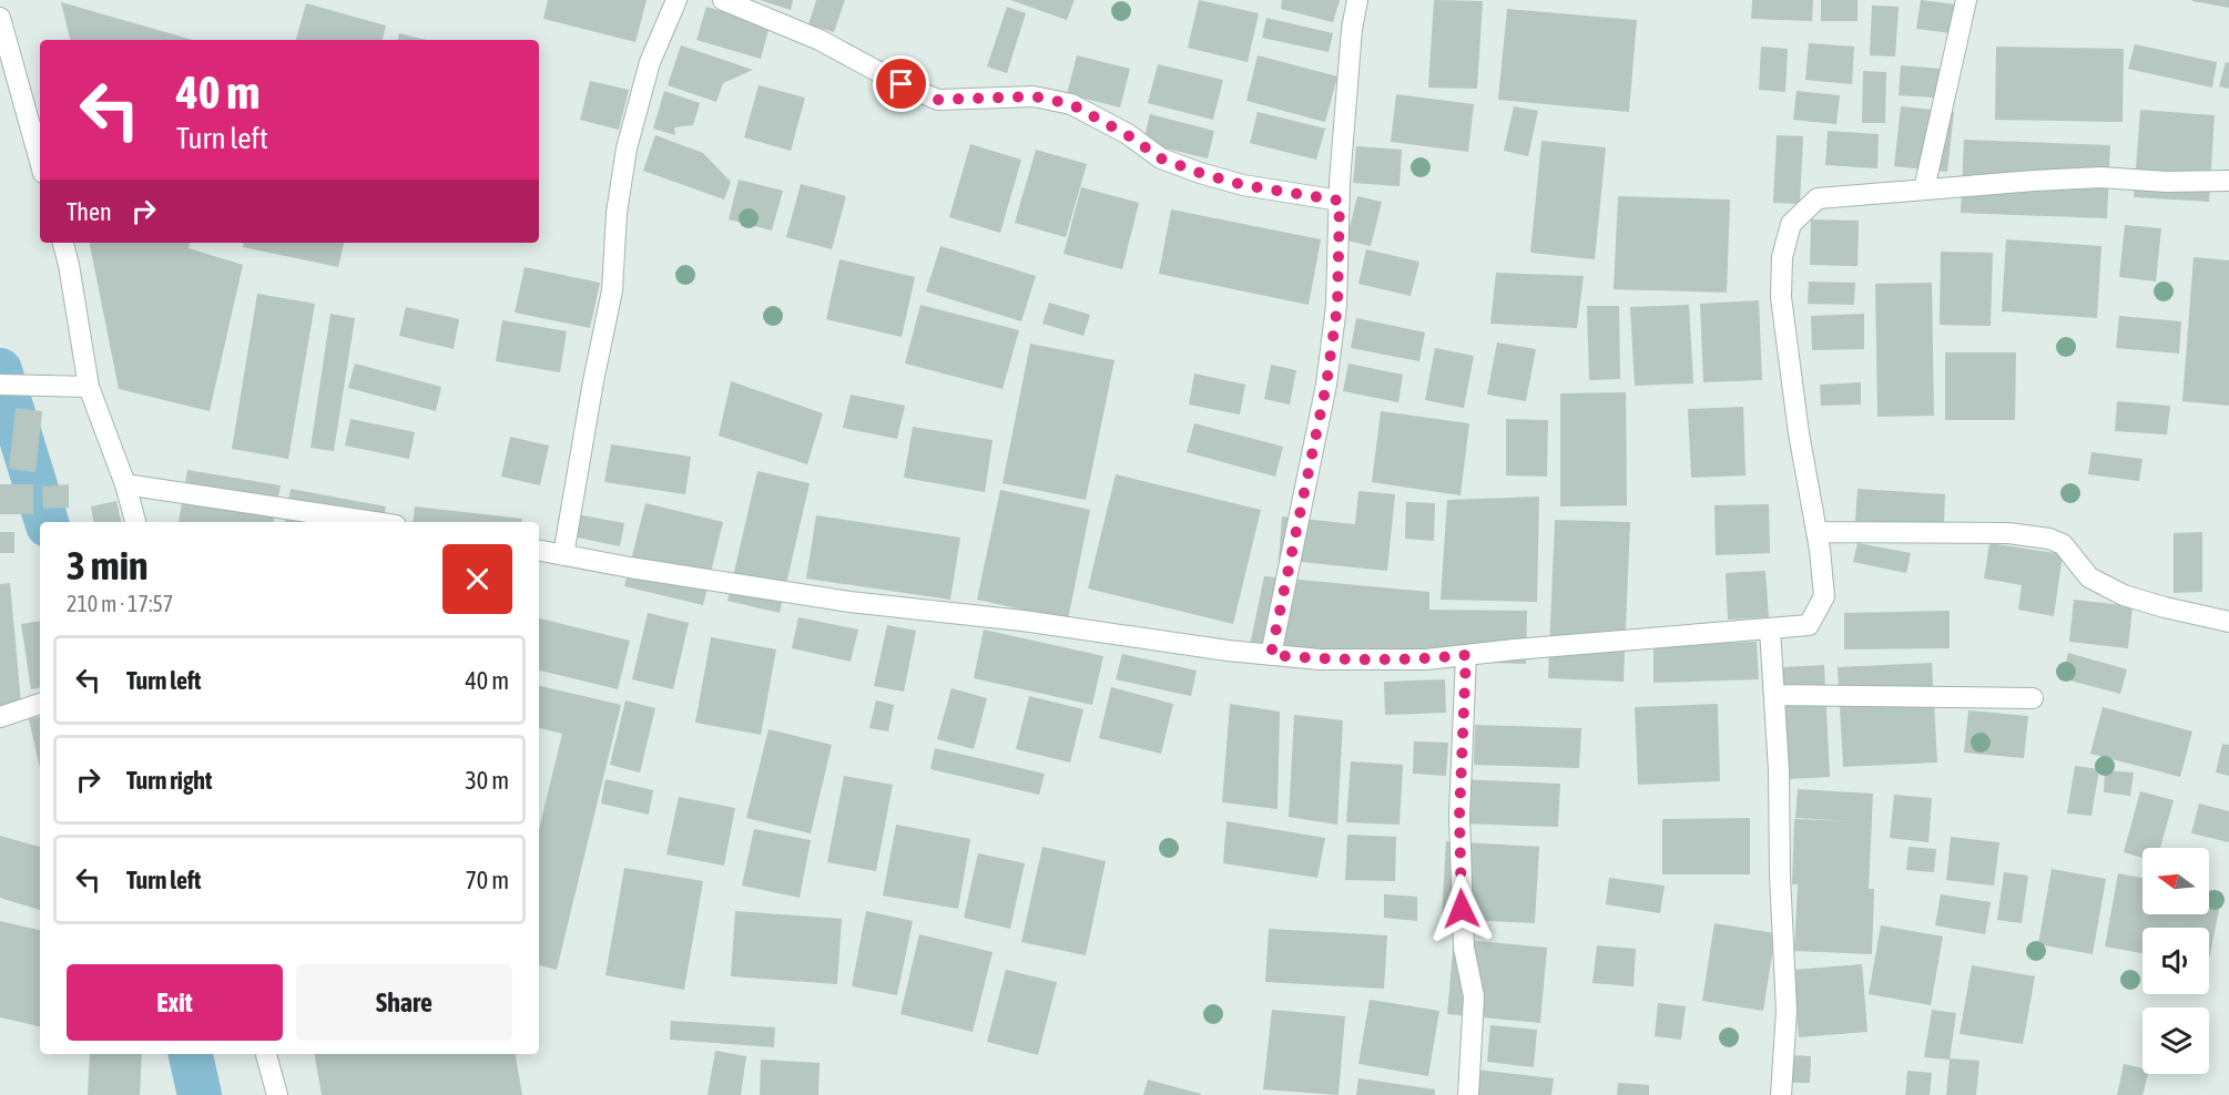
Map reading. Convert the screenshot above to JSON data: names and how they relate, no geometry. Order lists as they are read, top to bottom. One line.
{"north":"left","page":{"turn":["40 m","Turn left"],"then":"Then","heading":["3 min","210 m · 17:57"],"list":[{"name":"Turn left","value":"40 m"},{"name":"Turn right","value":"30 m"},{"name":"Turn left","value":"70 m"}],"buttons":["Exit","Share"]}}
